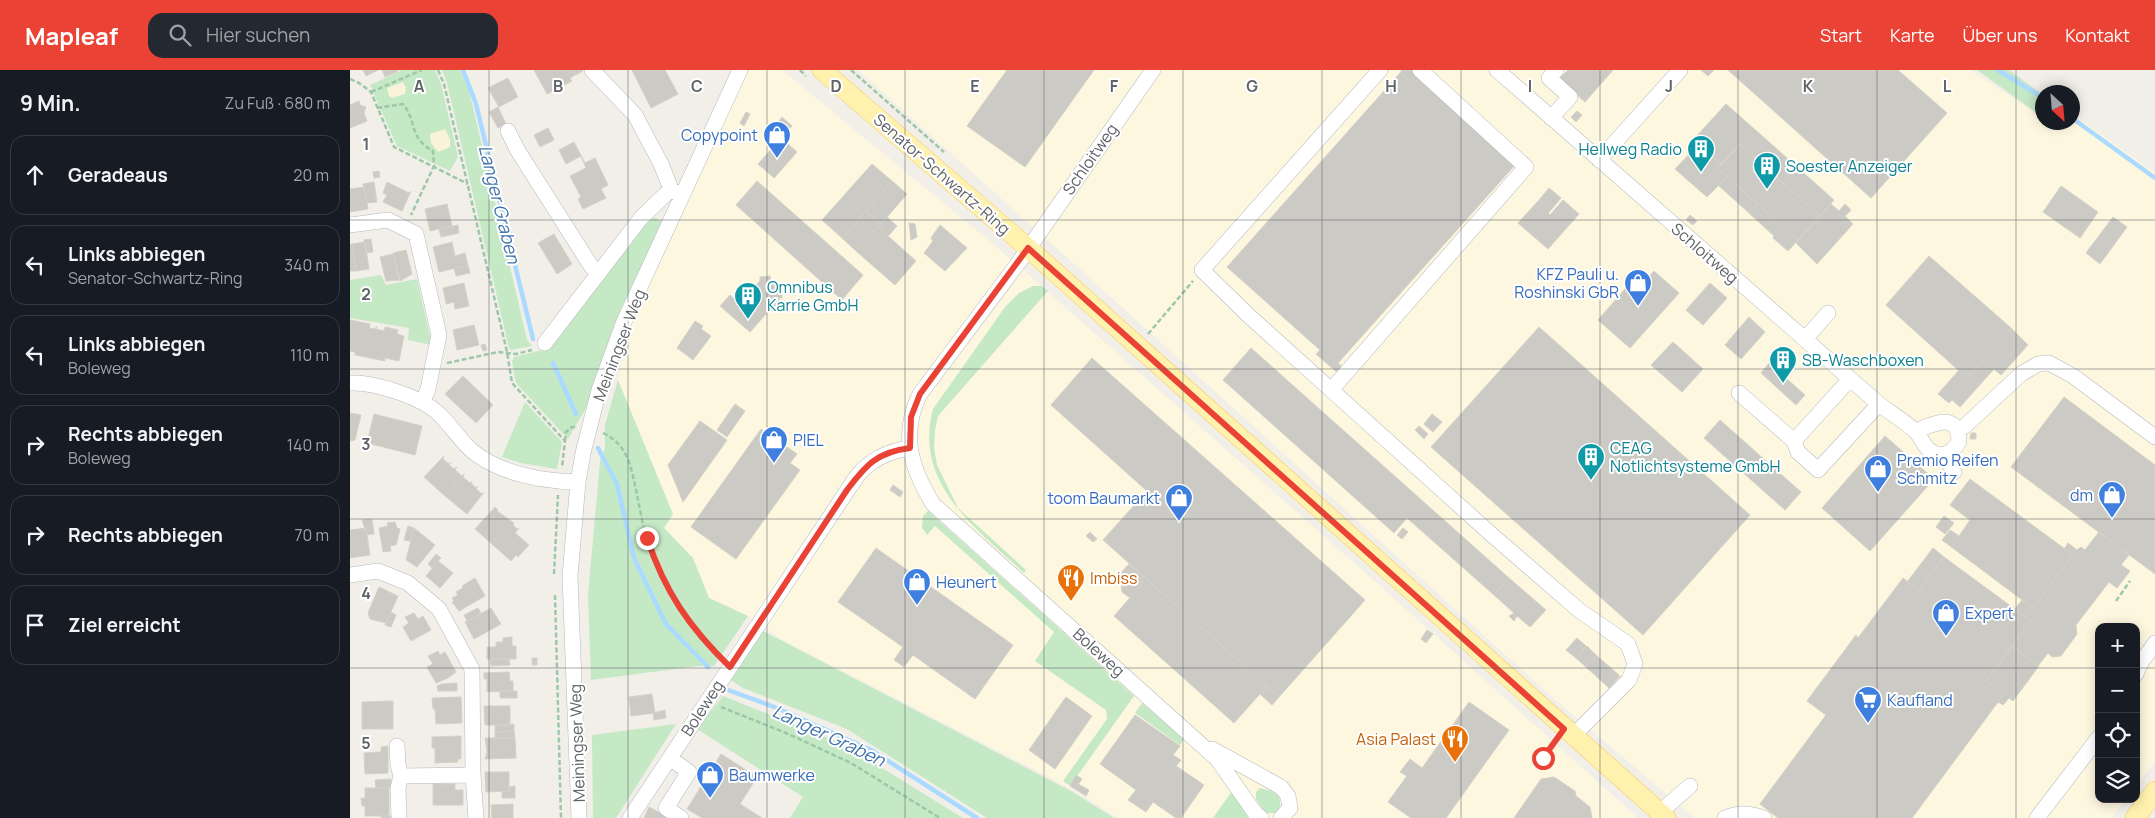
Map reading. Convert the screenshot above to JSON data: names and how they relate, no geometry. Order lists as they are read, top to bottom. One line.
{"streets":{"main road":["Senator-Schwartz-Ring"],"street":["Schloitweg","Meiningser Weg","Boleweg"]},"crossings":[["Schloitweg","Senator-Schwartz-Ring"],["Schloitweg","Boleweg"],["Senator-Schwartz-Ring","Boleweg"]],"water":["Langer Graben"],"places":{"shop":["Copypoint","KFZ Pauli u. Roshinski GbR","PIEL","Premio Reifen Schmitz","dm","toom Baumarkt","Heunert","Expert","Baumwerke"],"building":["Hellweg Radio","Soester Anzeiger","Omnibus Karrie GmbH","SB-Waschboxen","CEAG Notlichtsysteme GmbH"],"restaurant":["Imbiss","Asia Palast"],"supermarket":["Kaufland"]},"north":"bottom right","page":{"header":"Mapleaf","search":"Hier suchen","nav":["Start","Karte","Über uns","Kontakt"],"heading":["9 Min.","Zu Fuß · 680 m"],"list":[["Geradeaus","20 m"],["Links abbiegen","Senator-Schwartz-Ring","340 m"],["Links abbiegen","Boleweg","110 m"],["Rechts abbiegen","Boleweg","140 m"],["Rechts abbiegen","70 m"],"Ziel erreicht"],"map_buttons":["+","−"]},"grid":{"columns":["A","B","C","D","E","F","G","H","I","J","K","L"],"rows":["1","2","3","4","5"]}}
